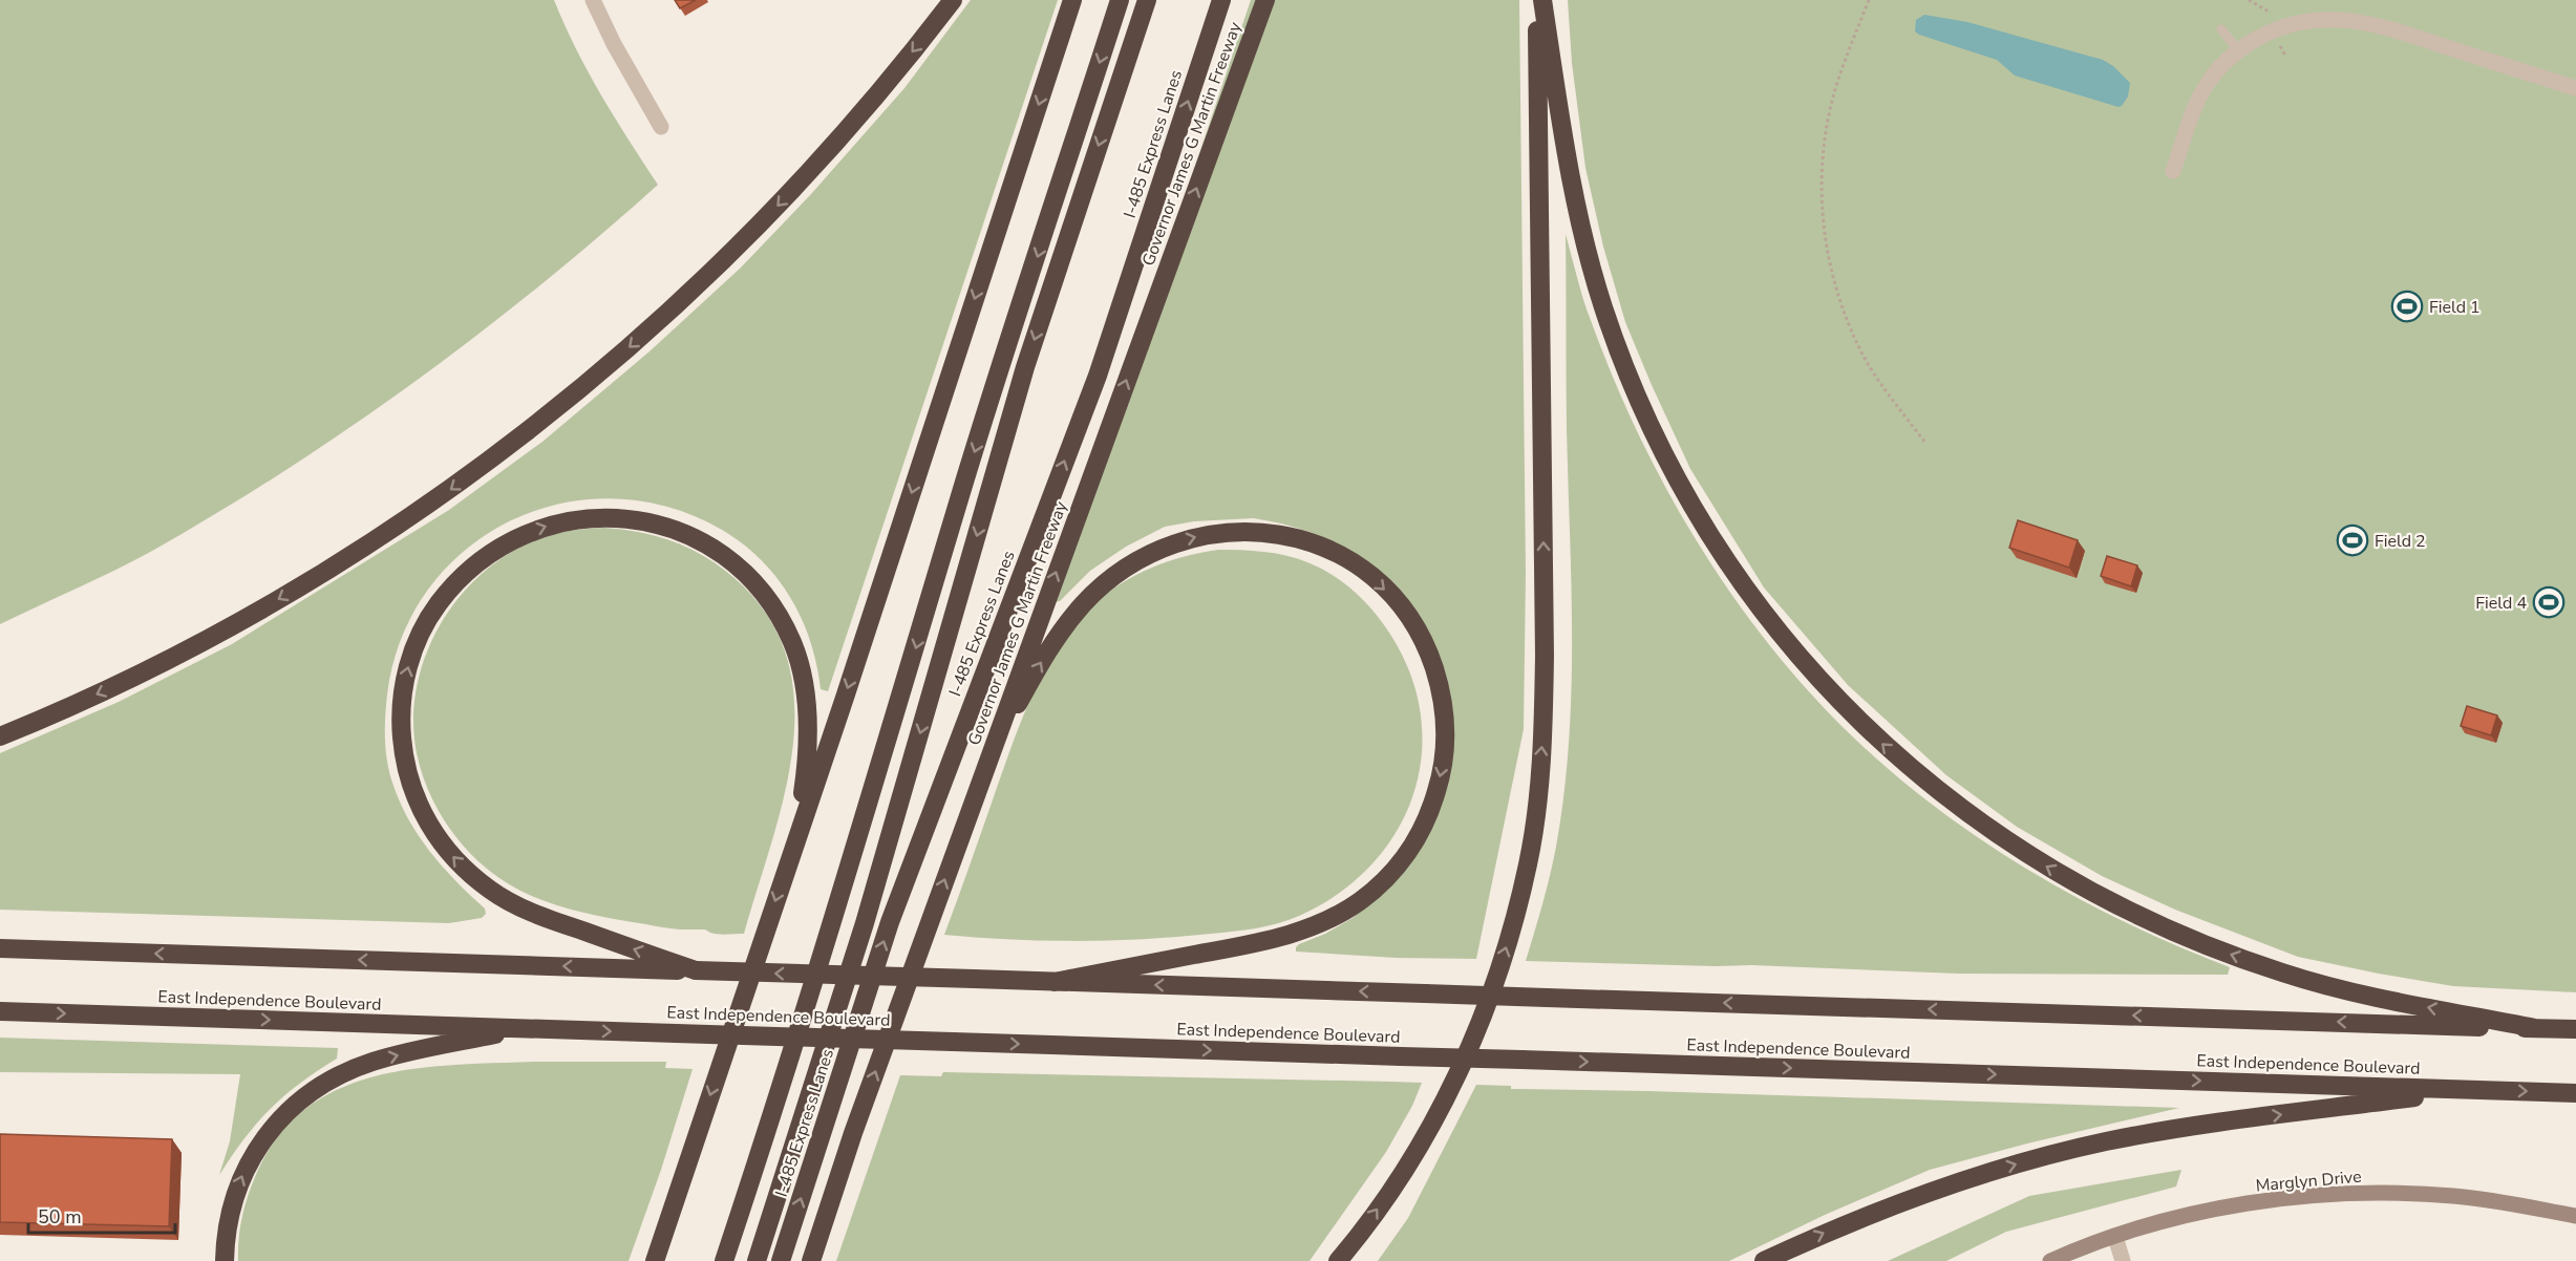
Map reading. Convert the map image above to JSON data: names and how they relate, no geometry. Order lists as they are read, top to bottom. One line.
{"streets":{"highway":["I-485 Express Lanes","Governor James G Martin Freeway","East Independence Boulevard"],"street":["Marglyn Drive"]},"places":{"sports":["Field 1","Field 2","Field 4"]},"scale_bar":"50 m"}
